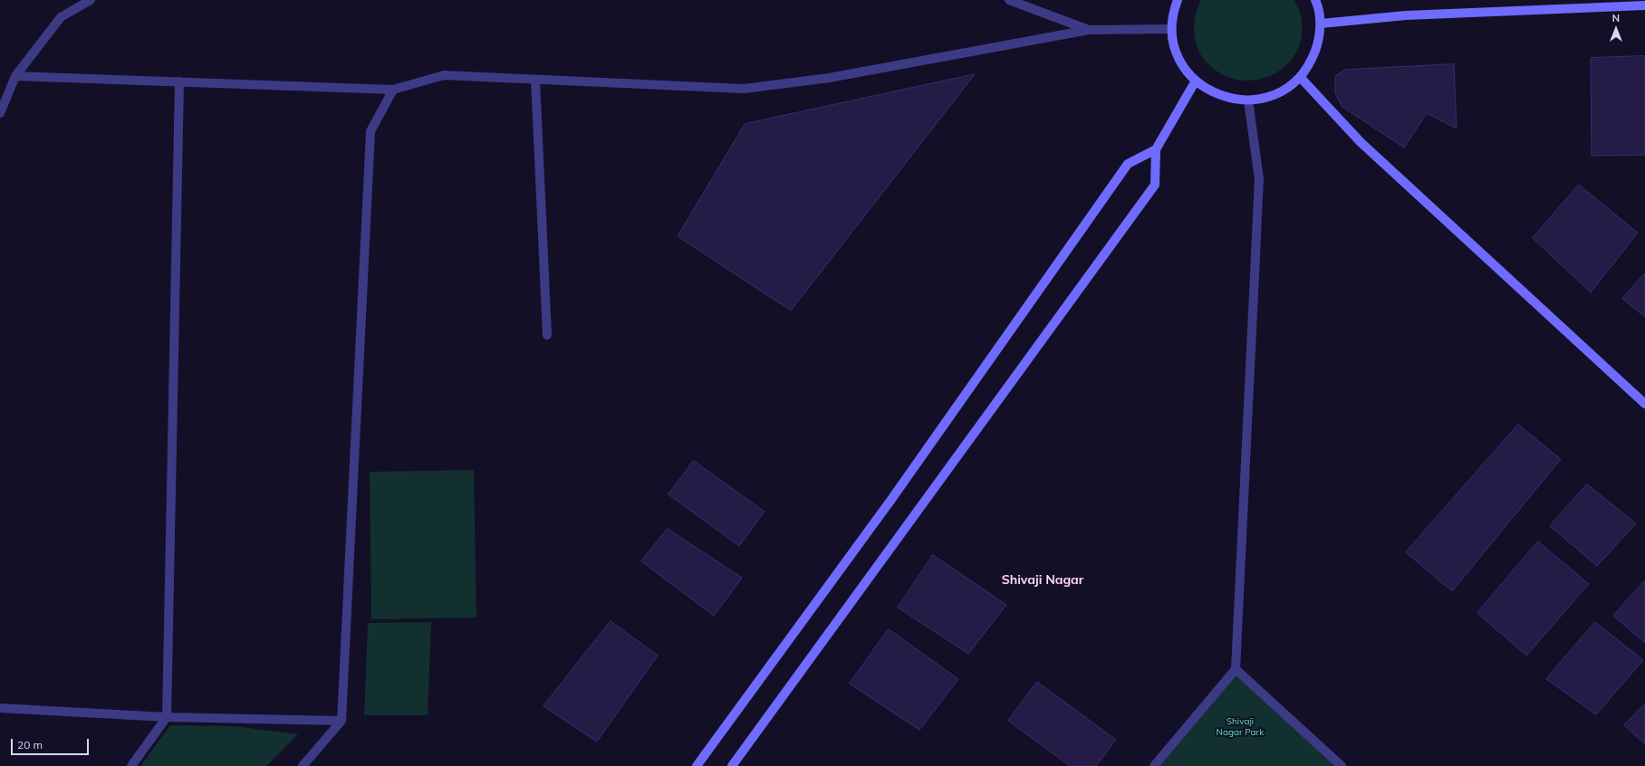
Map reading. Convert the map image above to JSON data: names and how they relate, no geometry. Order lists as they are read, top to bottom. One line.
{"districts":["Shivaji Nagar"],"parks":["Shivaji Nagar Park"],"scale_bar":"20 m","north":"top"}
